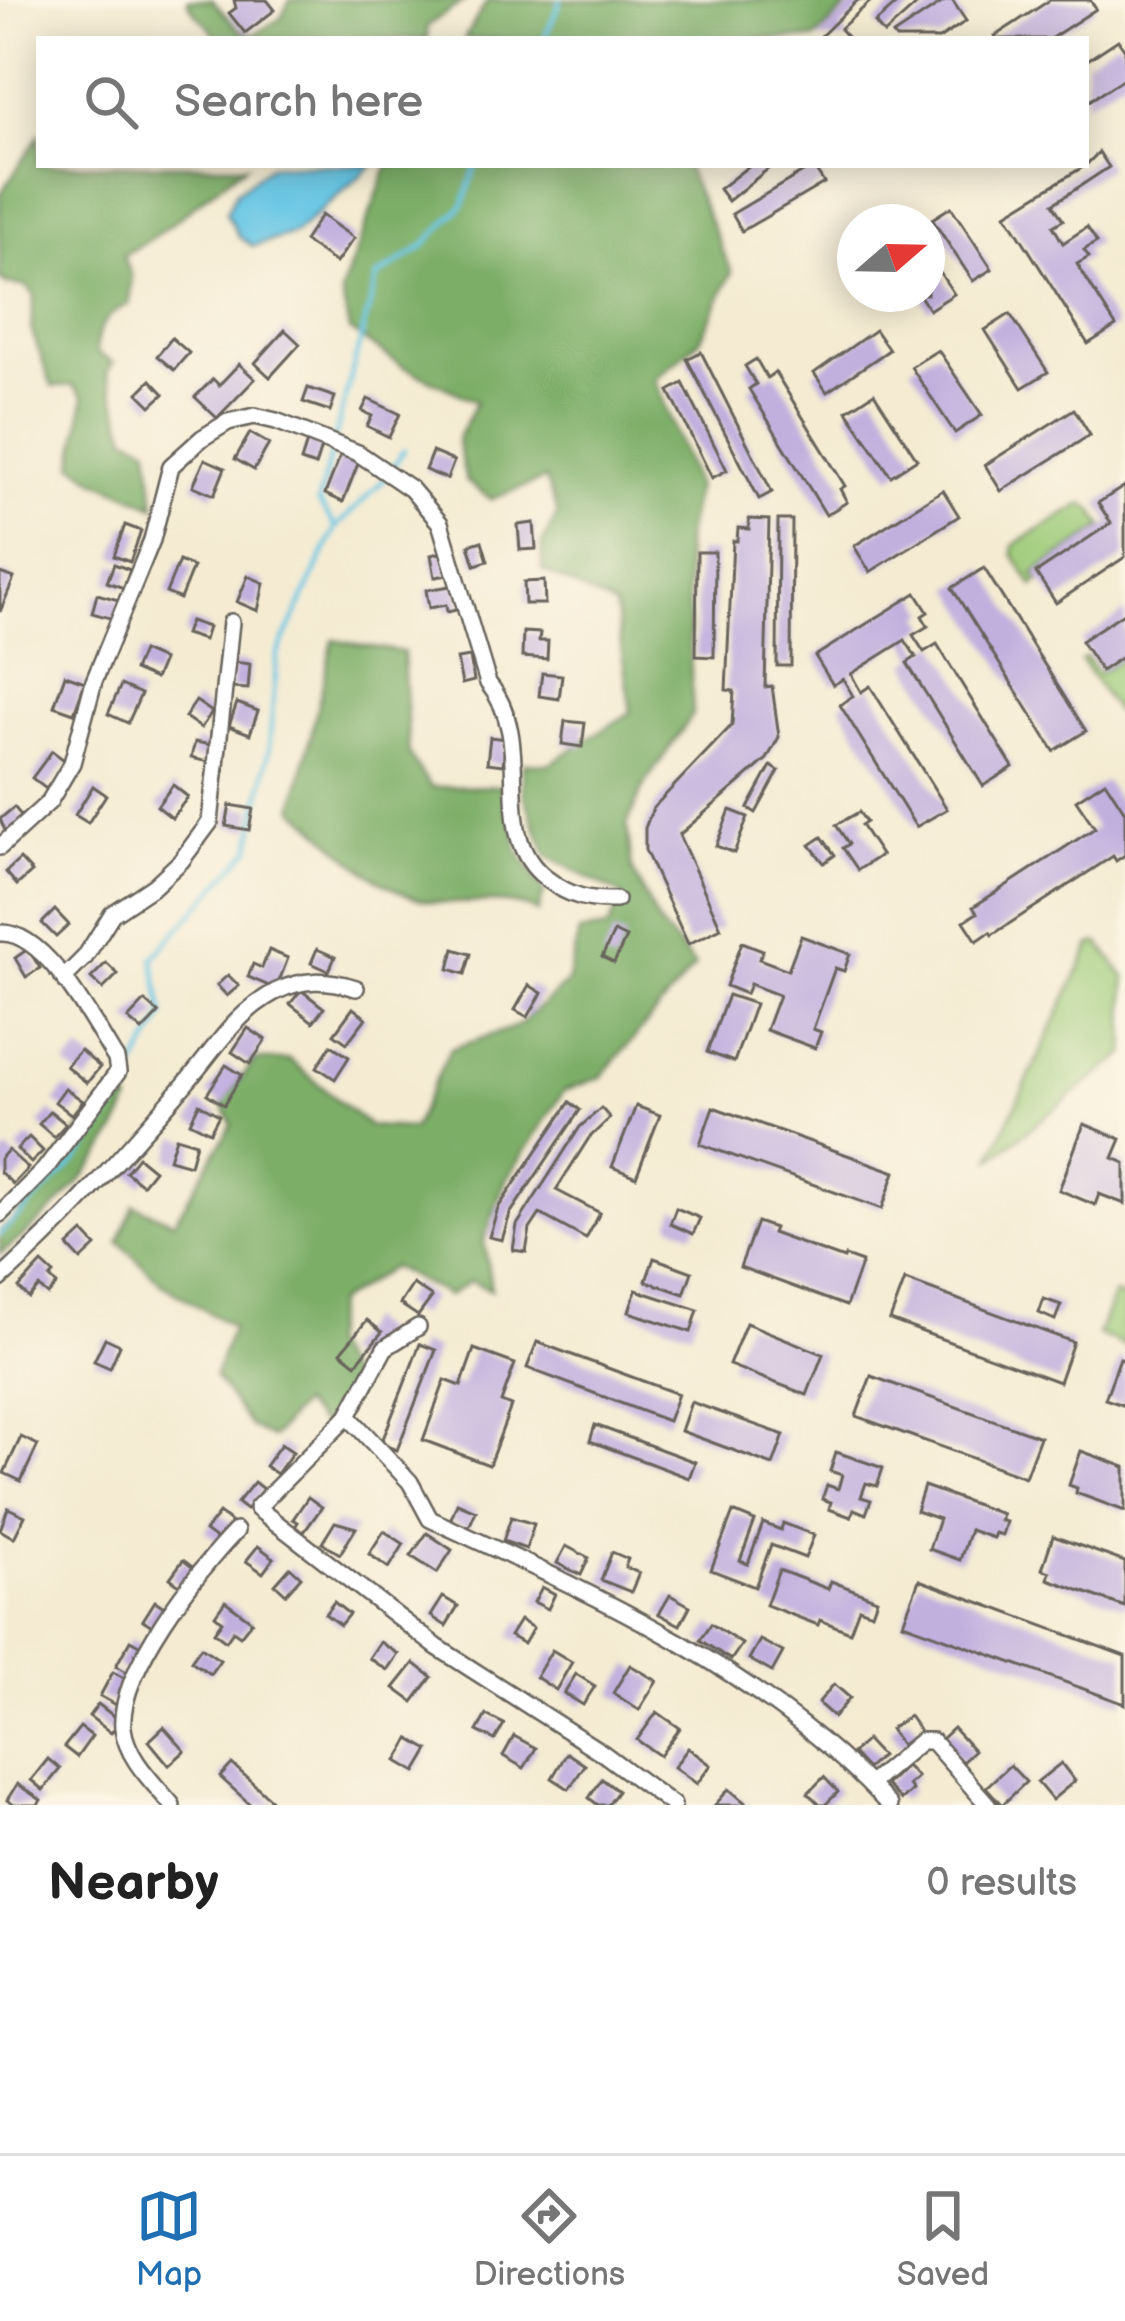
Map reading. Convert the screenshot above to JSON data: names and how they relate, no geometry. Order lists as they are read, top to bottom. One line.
{"north":"right","page":{"search":"Search here","heading":["Nearby","0 results"],"nav":["Map","Directions","Saved"]}}
